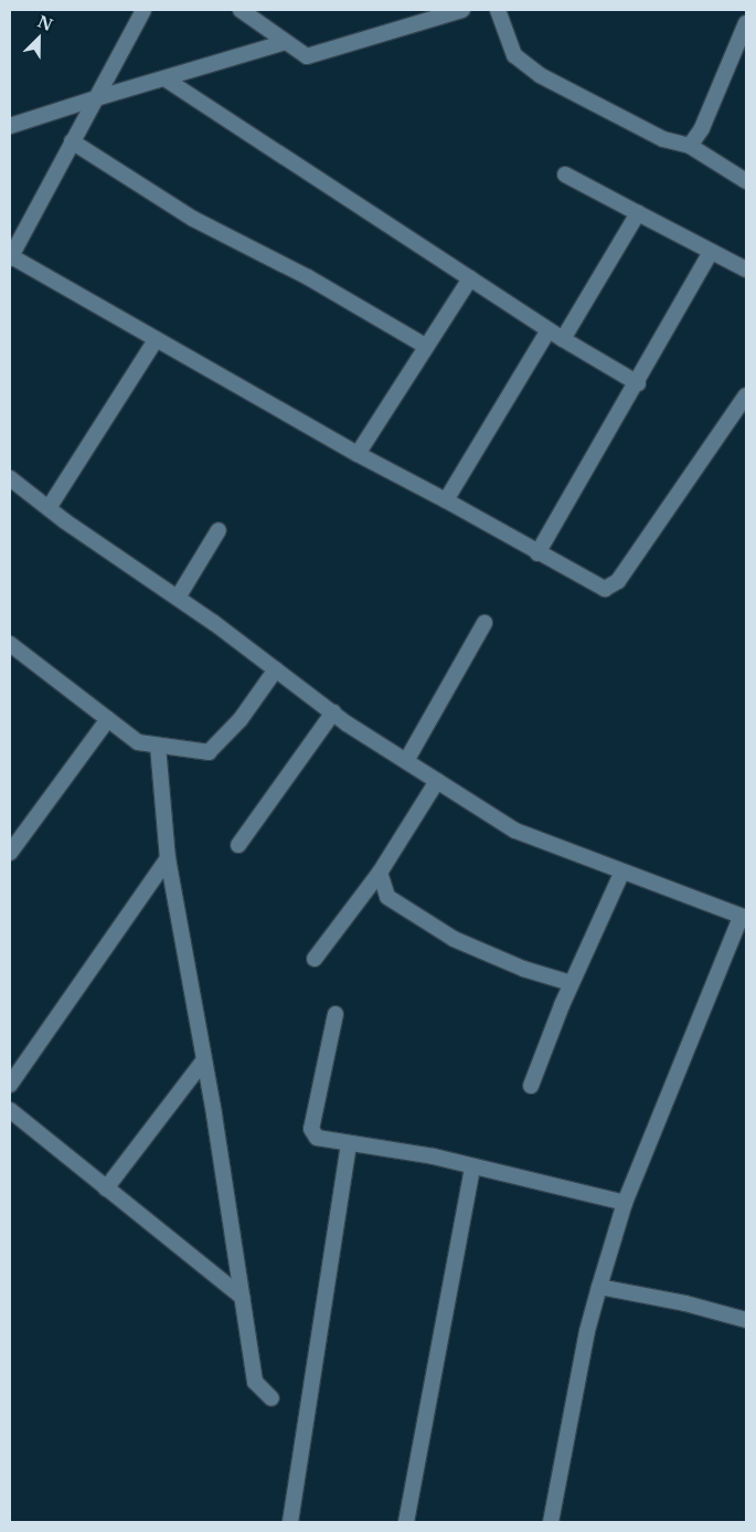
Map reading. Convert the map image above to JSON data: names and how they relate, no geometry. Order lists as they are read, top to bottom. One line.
{"north":"top right"}
